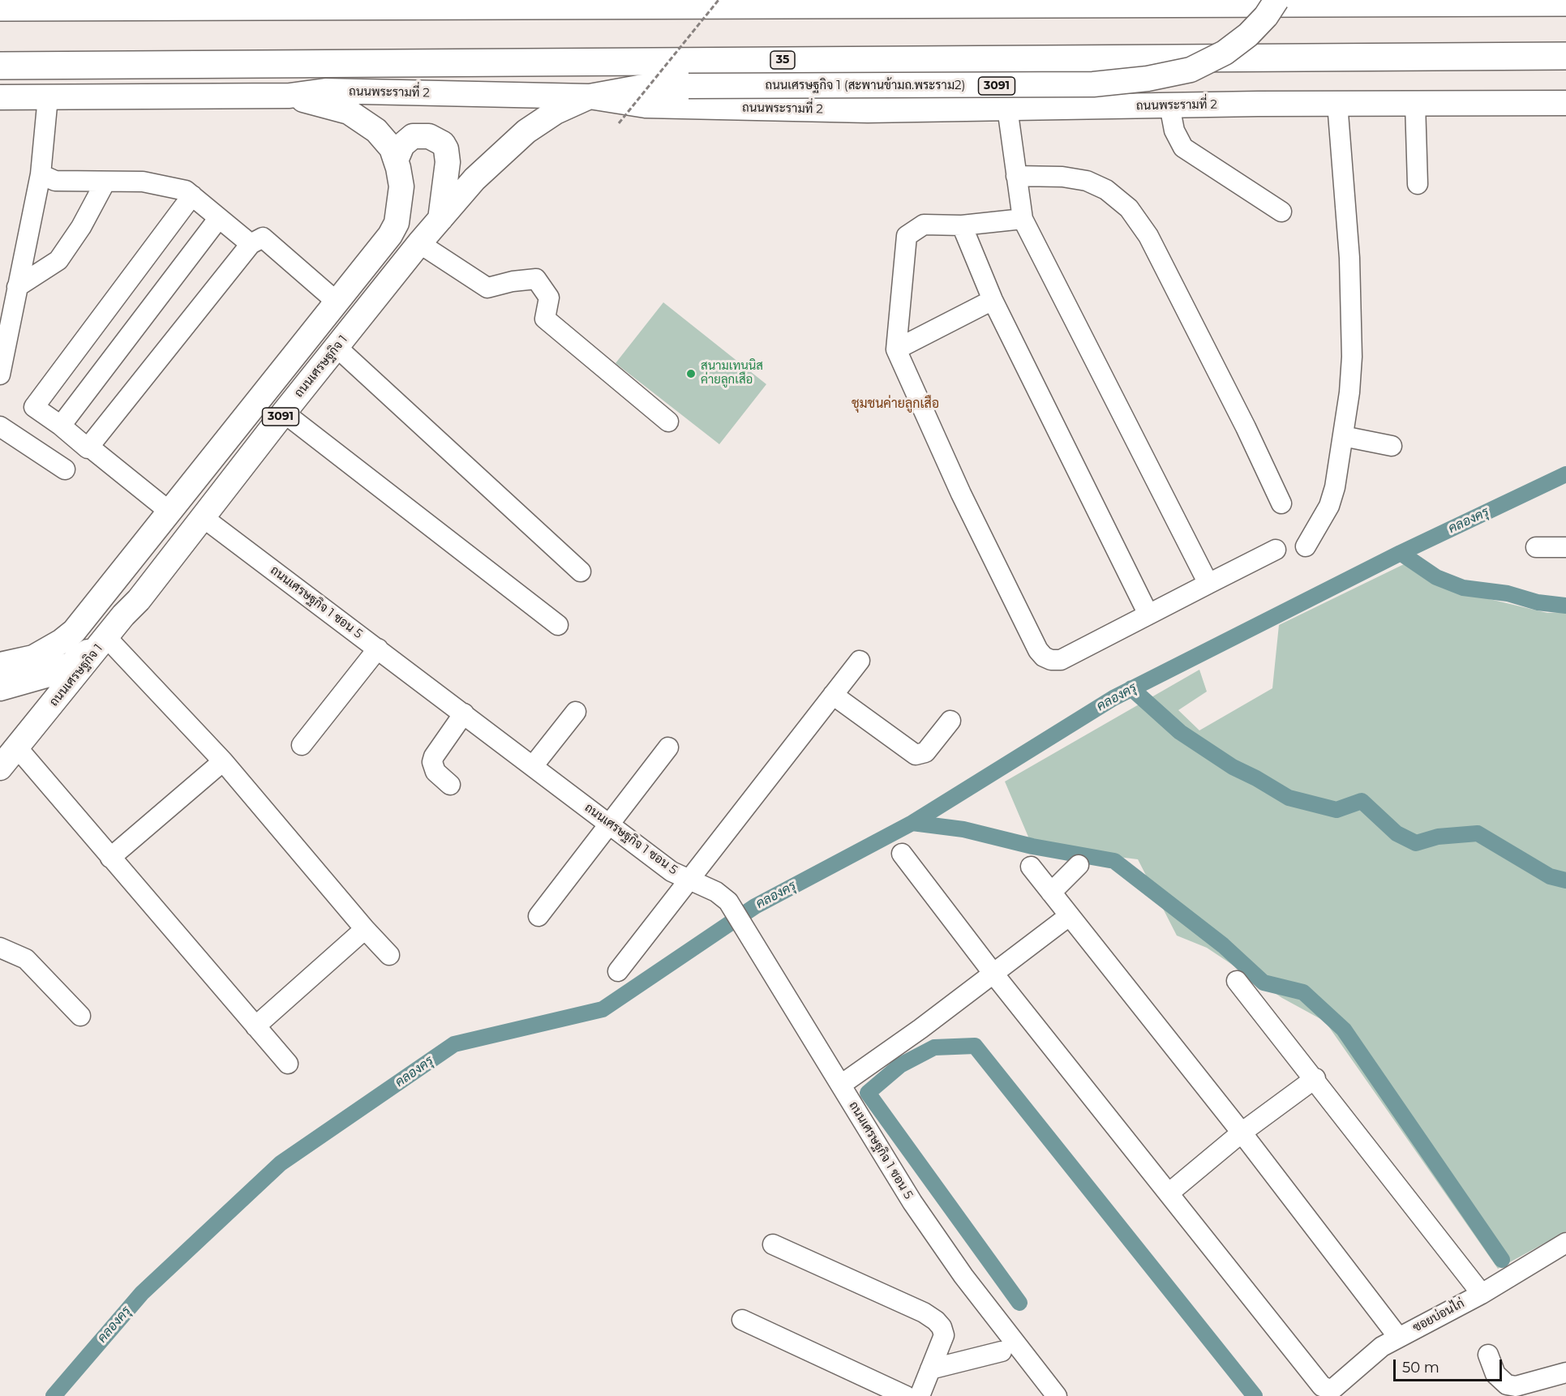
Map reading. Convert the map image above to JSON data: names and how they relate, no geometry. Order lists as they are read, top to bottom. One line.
{"streets":{"highway":["35"],"main road":["ถนนเศรษฐกิจ 1 (สะพานข้ามถ.พระราม2)","3091","ถนนพระรามที่ 2","ถนนเศรษฐกิจ 1"],"street":["ถนนเศรษฐกิจ 1 ซอน 5","ซอยบ่อนไก่"]},"crossings":[["ถนนเศรษฐกิจ 1 (สะพานข้ามถ.พระราม2)","ถนนเศรษฐกิจ 1"],["3091","ถนนพระรามที่ 2"],["ถนนพระรามที่ 2","ถนนเศรษฐกิจ 1"],["ถนนเศรษฐกิจ 1","ถนนเศรษฐกิจ 1 ซอน 5"]],"districts":["ชุมชนค่ายลูกเสือ"],"water":["คลองครุ"],"places":["สนามเทนนิส ค่ายลูกเสือ"],"scale_bar":"50 m"}
